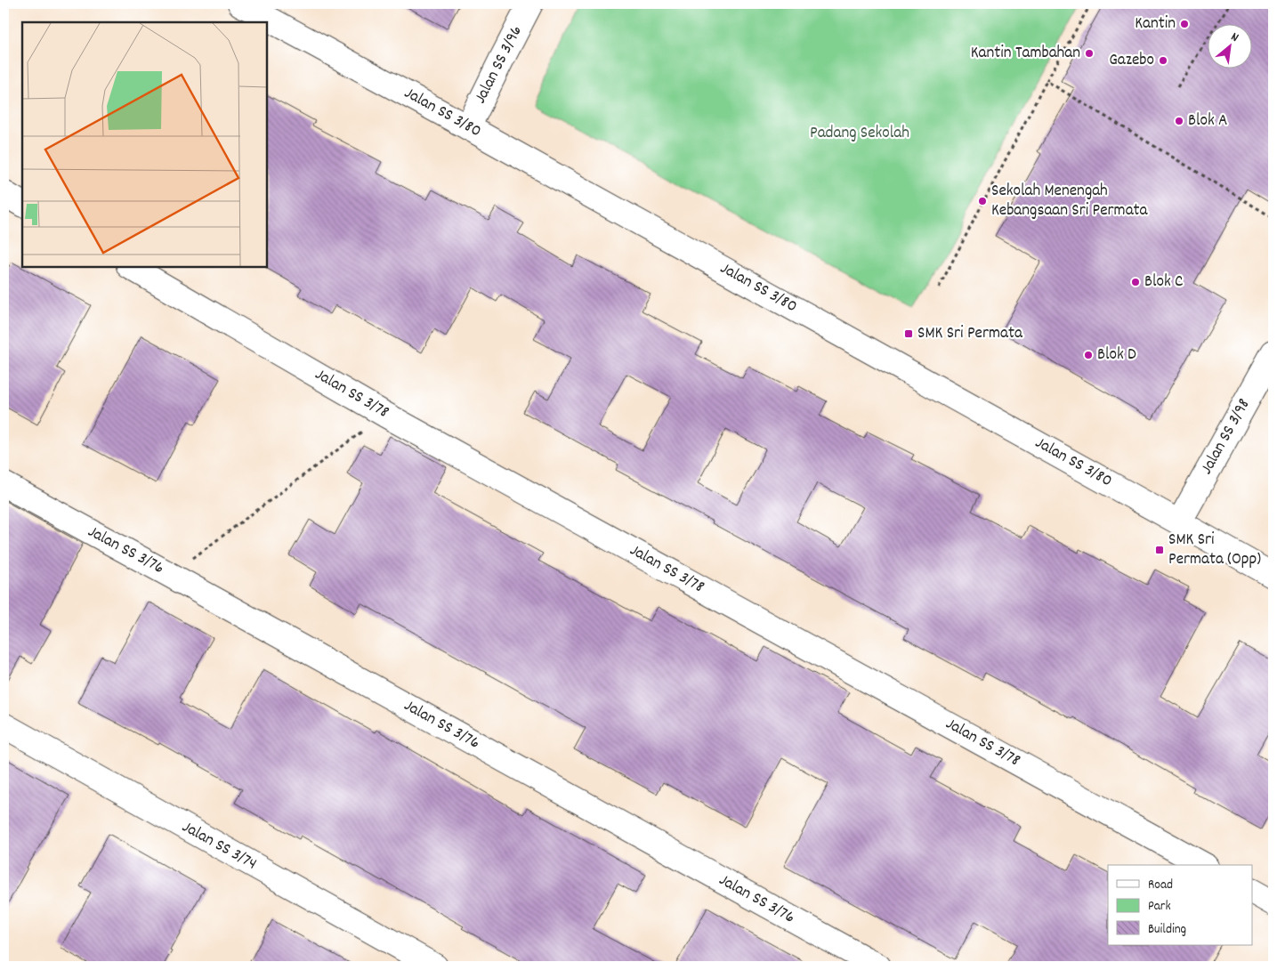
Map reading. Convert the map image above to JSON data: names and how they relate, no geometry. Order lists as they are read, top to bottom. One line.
{"streets":{"street":["Jalan SS 3/96","Jalan SS 3/80","Jalan SS 3/78","Jalan SS 3/98","Jalan SS 3/76","Jalan SS 3/74"]},"crossings":[["Jalan SS 3/96","Jalan SS 3/80"],["Jalan SS 3/80","Jalan SS 3/98"]],"parks":["Padang Sekolah"],"places":{"other":["Kantin","Kantin Tambahan","Gazebo","Blok A","Sekolah Menengah Kebangsaan Sri Permata","Blok C","Blok D"],"transit":["SMK Sri Permata","SMK Sri Permata (Opp)"]},"legend":["Road","Park","Building"],"north":"top right"}
